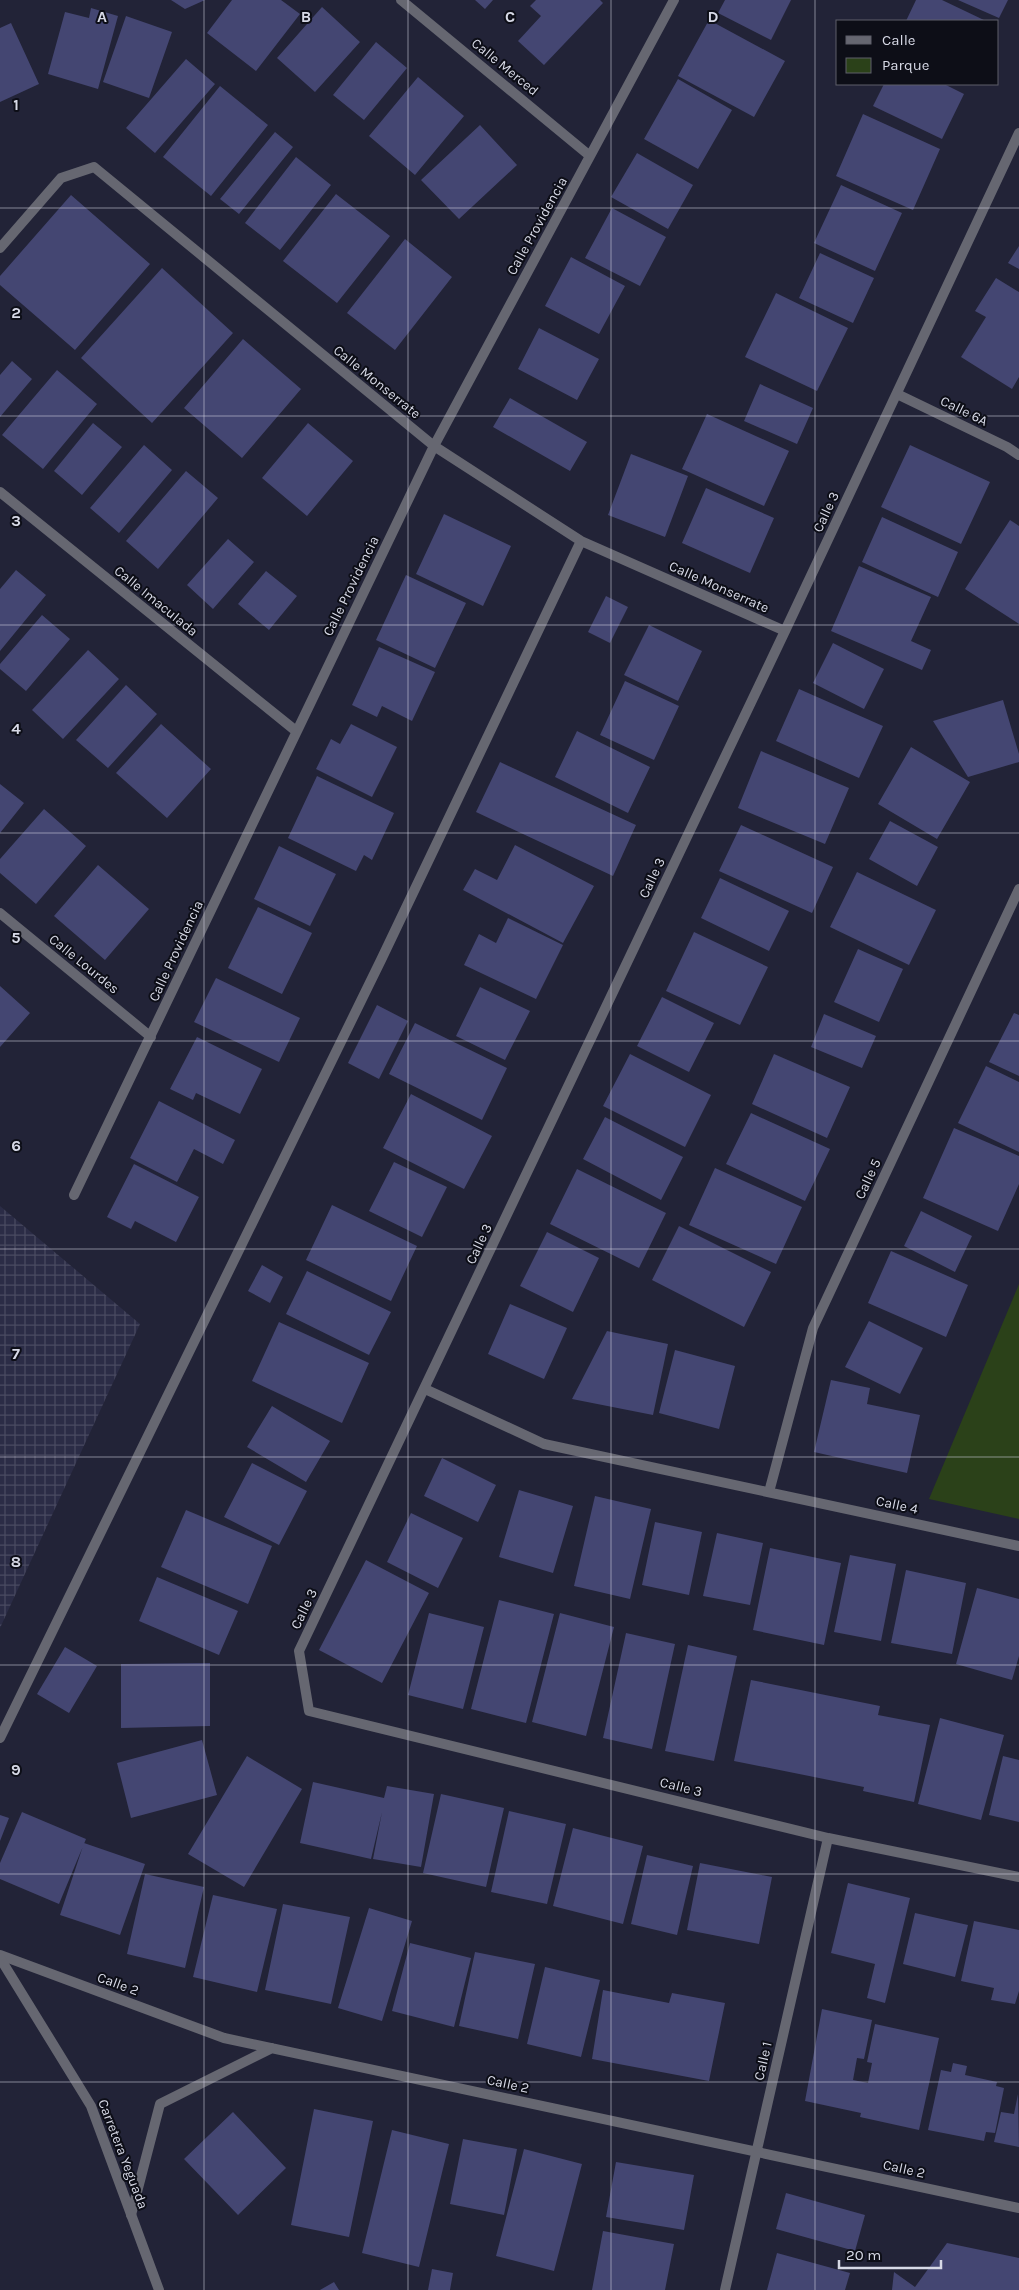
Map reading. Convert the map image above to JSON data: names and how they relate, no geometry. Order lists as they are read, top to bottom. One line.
{"streets":{"street":["Calle Merced","Calle Providencia","Calle Monserrate","Calle 6A","Calle 3","Calle Imaculada","Calle Lourdes","Calle 5","Calle 4","Calle 2","Calle 1","Carretera Yeguada"]},"crossings":[["Calle Merced","Calle Providencia"],["Calle Providencia","Calle Monserrate"],["Calle Providencia","Calle Imaculada"],["Calle Providencia","Calle Lourdes"],["Calle Monserrate","Calle 3"],["Calle 6A","Calle 3"],["Calle 3","Calle 4"],["Calle 3","Calle 1"],["Calle 5","Calle 4"],["Calle 2","Calle 1"],["Calle 2","Carretera Yeguada"]],"legend":["Calle","Parque"],"scale_bar":"20 m","grid":{"columns":["A","B","C","D"],"rows":["1","2","3","4","5","6","7","8","9"]}}
